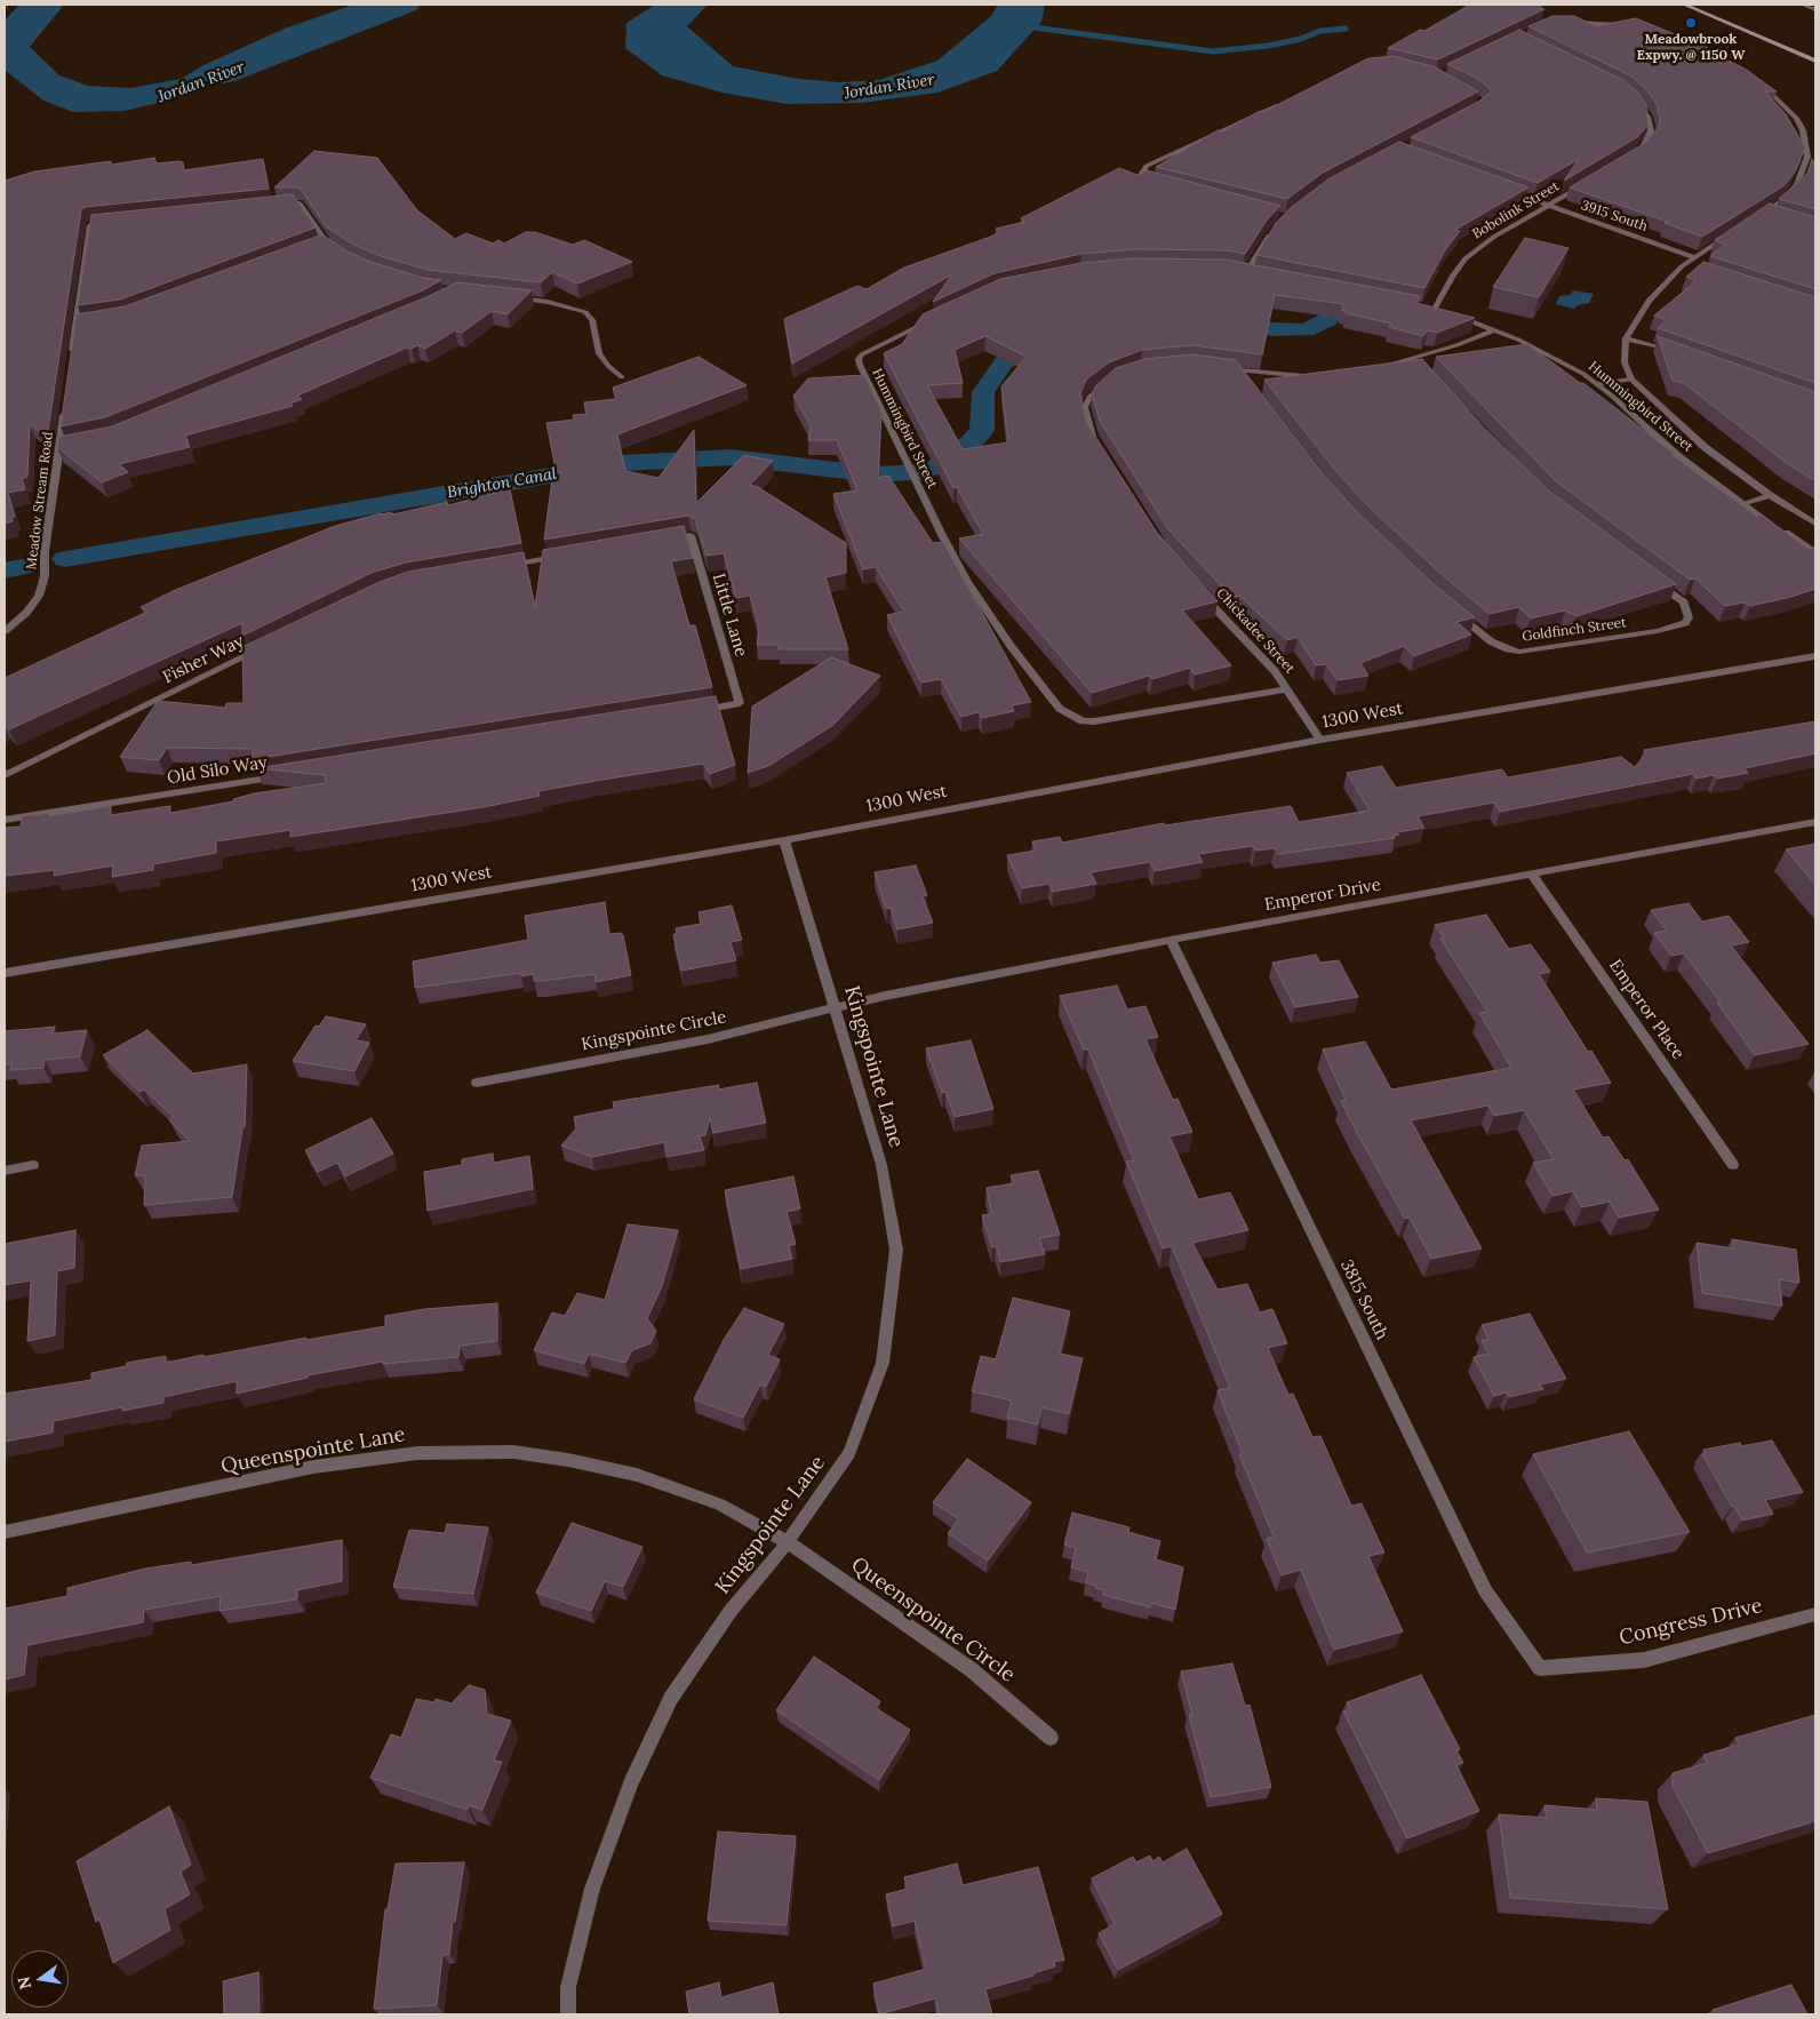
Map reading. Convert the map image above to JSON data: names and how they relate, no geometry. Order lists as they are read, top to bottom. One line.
{"streets":{"street":["Bobolink Street","3915 South","Hummingbird Street","Meadow Stream Road","Little Lane","Goldfinch Street","Chickadee Street","Fisher Way","1300 West","Old Silo Way","Emperor Drive","Emperor Place","Kingspointe Circle","Kingspointe Lane","3815 South","Queenspointe Lane","Queenspointe Circle","Congress Drive"]},"crossings":[["Bobolink Street","3915 South"],["Hummingbird Street","Chickadee Street"],["Chickadee Street","1300 West"],["1300 West","Kingspointe Lane"],["Emperor Drive","Emperor Place"],["Emperor Drive","Kingspointe Circle"],["Emperor Drive","Kingspointe Lane"],["Emperor Drive","3815 South"],["Kingspointe Circle","Kingspointe Lane"],["Kingspointe Lane","Queenspointe Lane"],["Kingspointe Lane","Queenspointe Circle"],["3815 South","Congress Drive"],["Queenspointe Lane","Queenspointe Circle"]],"water":["Jordan River","Brighton Canal"],"places":["Meadowbrook Expwy. @ 1150 W"],"north":"left"}
